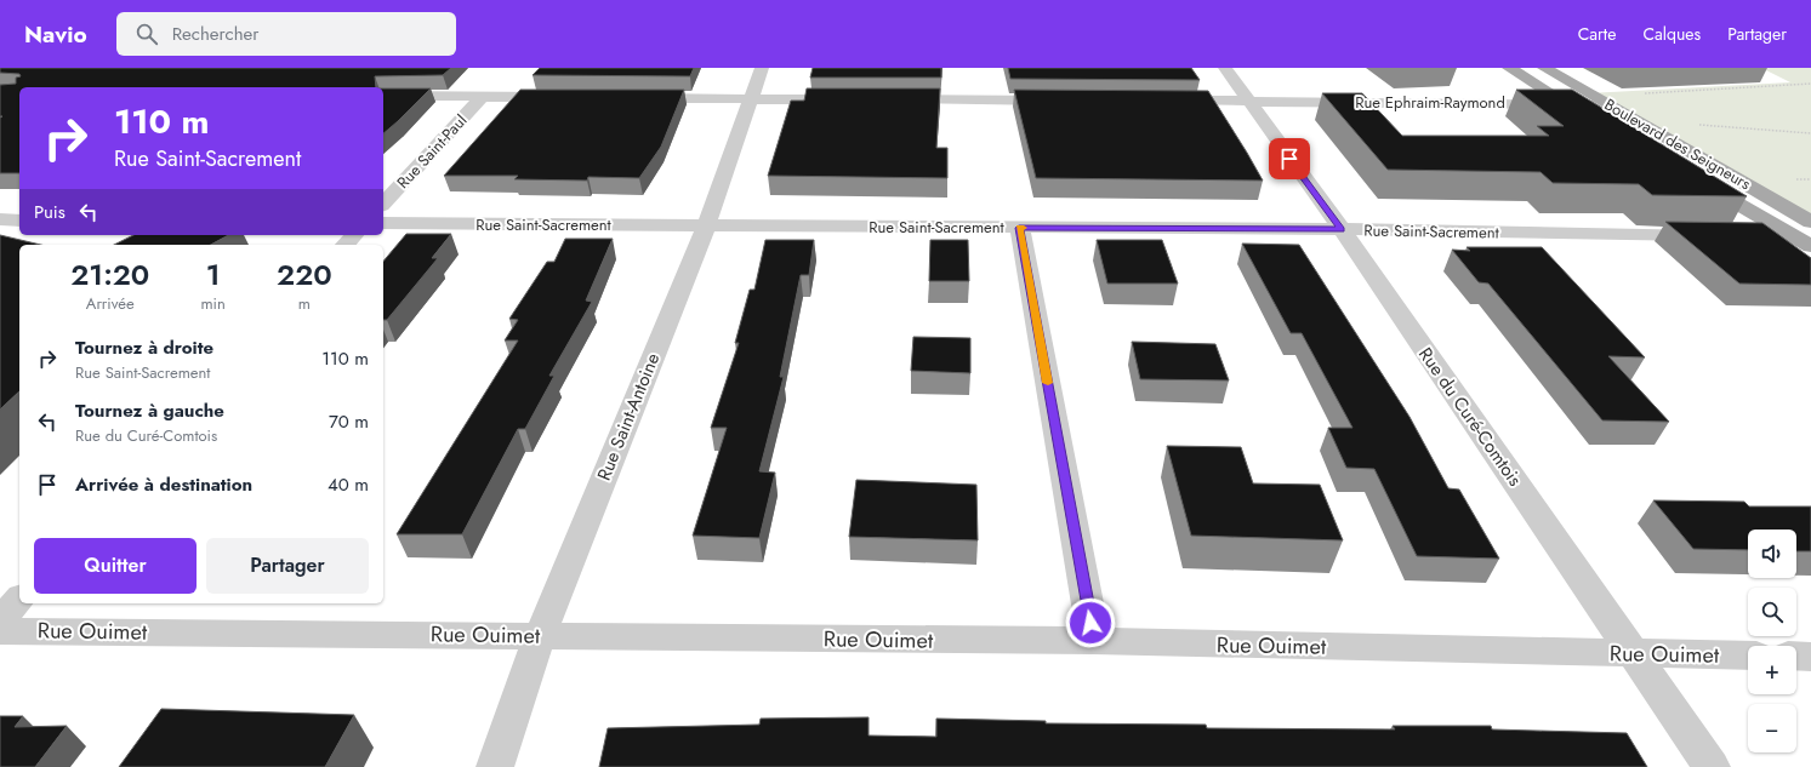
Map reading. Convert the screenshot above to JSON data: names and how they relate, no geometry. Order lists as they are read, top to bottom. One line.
{"streets":{"main road":["Boulevard des Seigneurs"],"street":["Rue Ephraim-Raymond","Rue Saint-Paul","Rue Saint-Sacrement","Rue Saint-Antoine","Rue du Curé-Comtois","Rue Ouimet"]},"crossings":[["Rue Ephraim-Raymond","Boulevard des Seigneurs"],["Rue Ephraim-Raymond","Rue du Curé-Comtois"],["Rue Saint-Sacrement","Rue Saint-Antoine"],["Rue Saint-Sacrement","Rue du Curé-Comtois"],["Rue Saint-Antoine","Rue Ouimet"],["Rue du Curé-Comtois","Rue Ouimet"]],"page":{"header":"Navio","search":"Rechercher","nav":["Carte","Calques","Partager"],"turn":["110 m","Rue Saint-Sacrement"],"then":"Puis","eta":["21:20","Arrivée","1","min","220","m"],"list":[{"name":"Tournez à droite","note":"Rue Saint-Sacrement","value":"110 m"},{"name":"Tournez à gauche","note":"Rue du Curé-Comtois","value":"70 m"},{"name":"Arrivée à destination","value":"40 m"}],"buttons":["Quitter","Partager"],"map_buttons":["+","−"]}}
